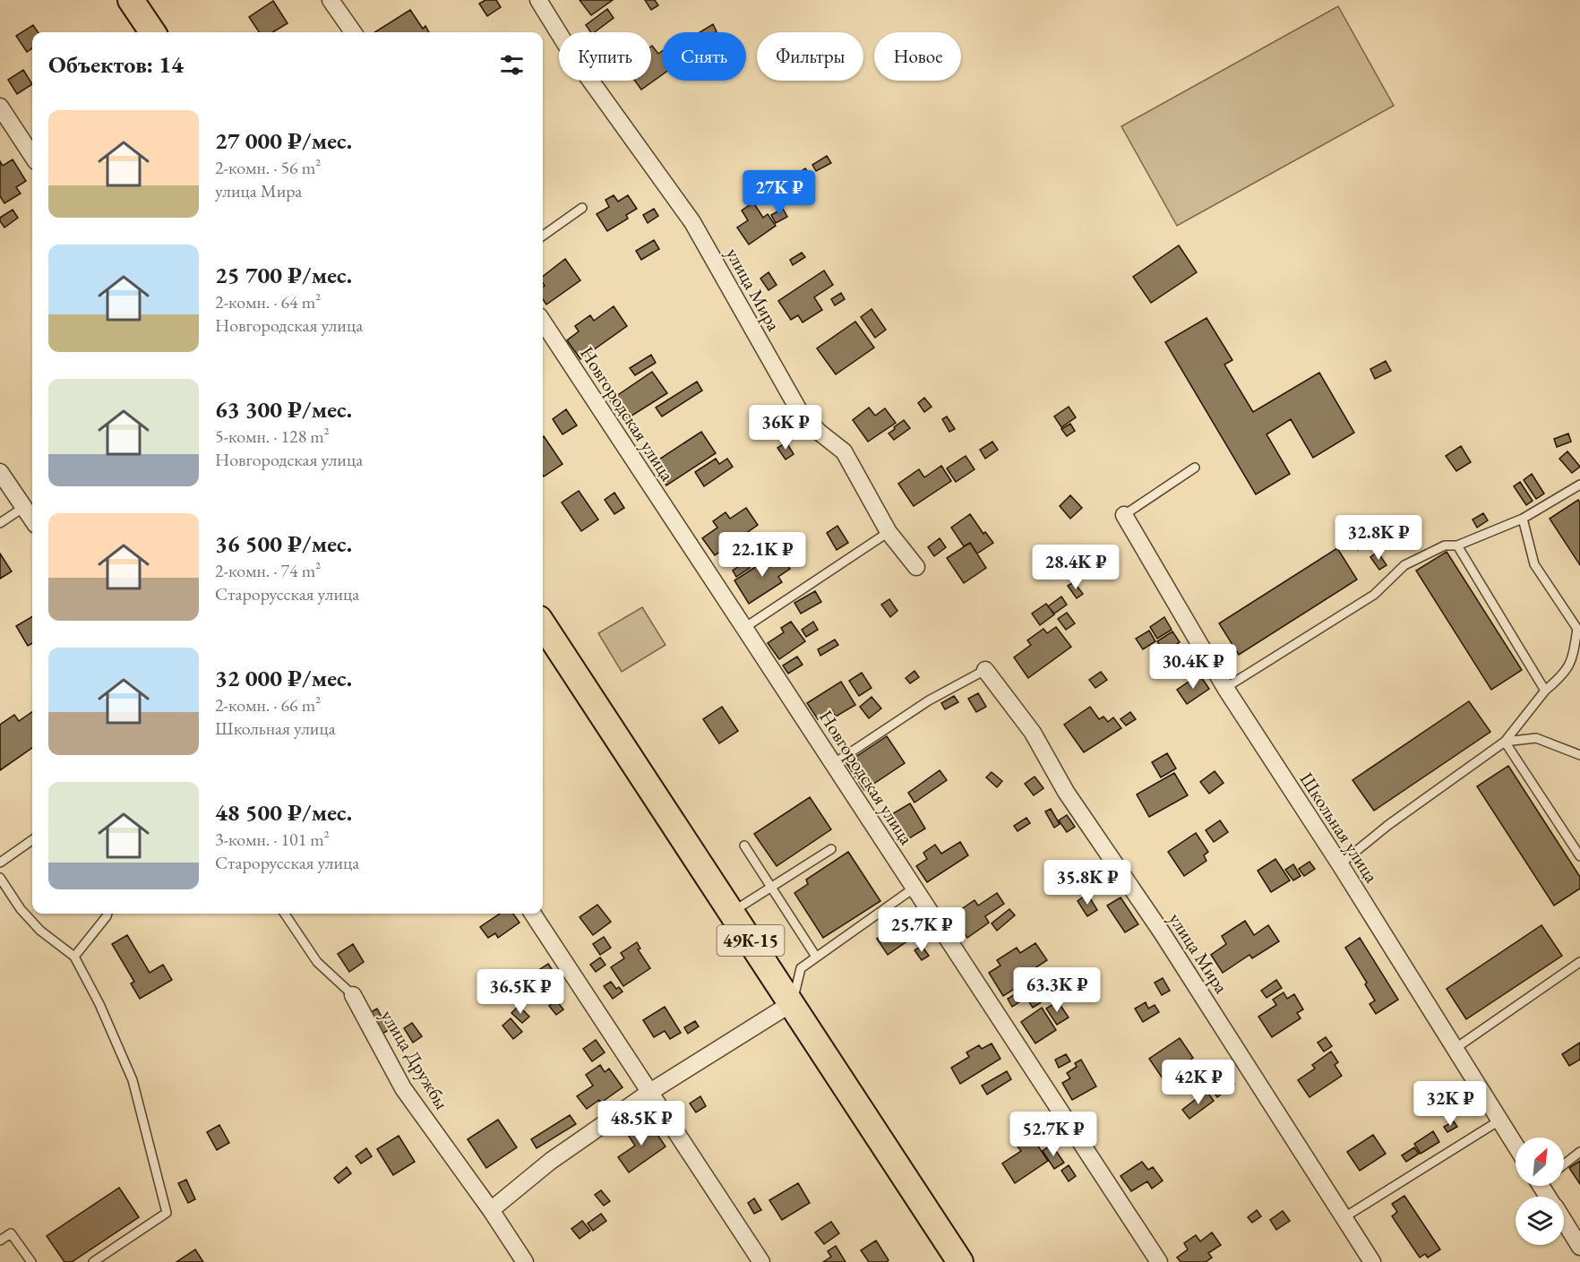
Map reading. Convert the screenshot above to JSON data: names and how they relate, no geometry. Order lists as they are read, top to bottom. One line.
{"streets":{"main road":["49К-15"],"street":["улица Мира","Новгородская улица","Школьная улица","улица Дружбы"]},"north":"top right","page":{"chip":["Купить","Снять","Фильтры","Новое"],"heading":"Объектов: 14","list":[{"name":"27 000 ₽/мес.","note":"2-комн. · 56 m² · улица Мира"},{"name":"25 700 ₽/мес.","note":"2-комн. · 64 m² · Новгородская улица"},{"name":"63 300 ₽/мес.","note":"5-комн. · 128 m² · Новгородская улица"},{"name":"36 500 ₽/мес.","note":"2-комн. · 74 m² · Старорусская улица"},{"name":"32 000 ₽/мес.","note":"2-комн. · 66 m² · Школьная улица"},{"name":"48 500 ₽/мес.","note":"3-комн. · 101 m² · Старорусская улица"}],"price":["27K ₽","36K ₽","32.8K ₽","22.1K ₽","28.4K ₽","30.4K ₽","35.8K ₽","25.7K ₽","63.3K ₽","36.5K ₽","42K ₽","32K ₽","48.5K ₽","52.7K ₽"]}}
